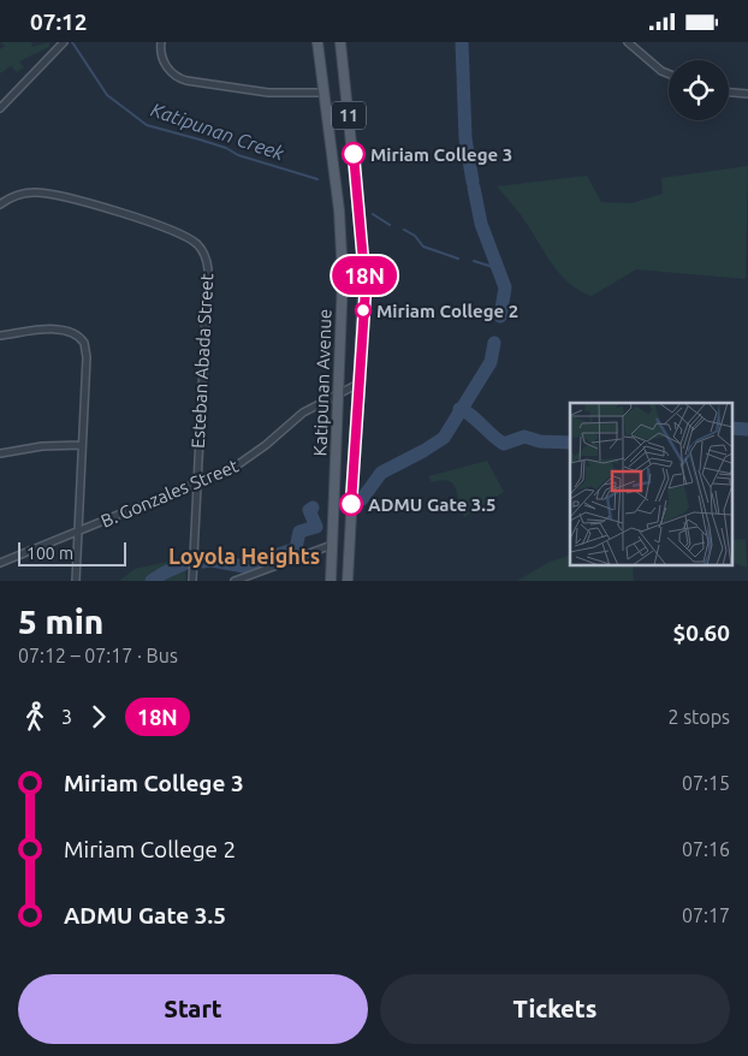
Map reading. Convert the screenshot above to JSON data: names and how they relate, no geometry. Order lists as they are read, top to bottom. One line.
{"streets":{"main road":["11","Katipunan Avenue"],"street":["Esteban Abada Street","B. Gonzales Street"]},"crossings":[["Esteban Abada Street","B. Gonzales Street"],["Katipunan Avenue","B. Gonzales Street"]],"districts":["Loyola Heights"],"water":["Katipunan Creek"],"places":["Miriam College 3","Miriam College 2","ADMU Gate 3.5"],"lines":["bus line 18N"],"scale_bar":"100 m","page":{"status":"07:12","on_map":"18N","scale":"100 m","heading":["5 min","07:12 – 07:17 · Bus","$0.60"],"legs":["3","18N","2 stops"],"list":[{"name":"Miriam College 3","value":"07:15"},{"name":"Miriam College 2","value":"07:16"},{"name":"ADMU Gate 3.5","value":"07:17"}],"buttons":["Start","Tickets"]}}
